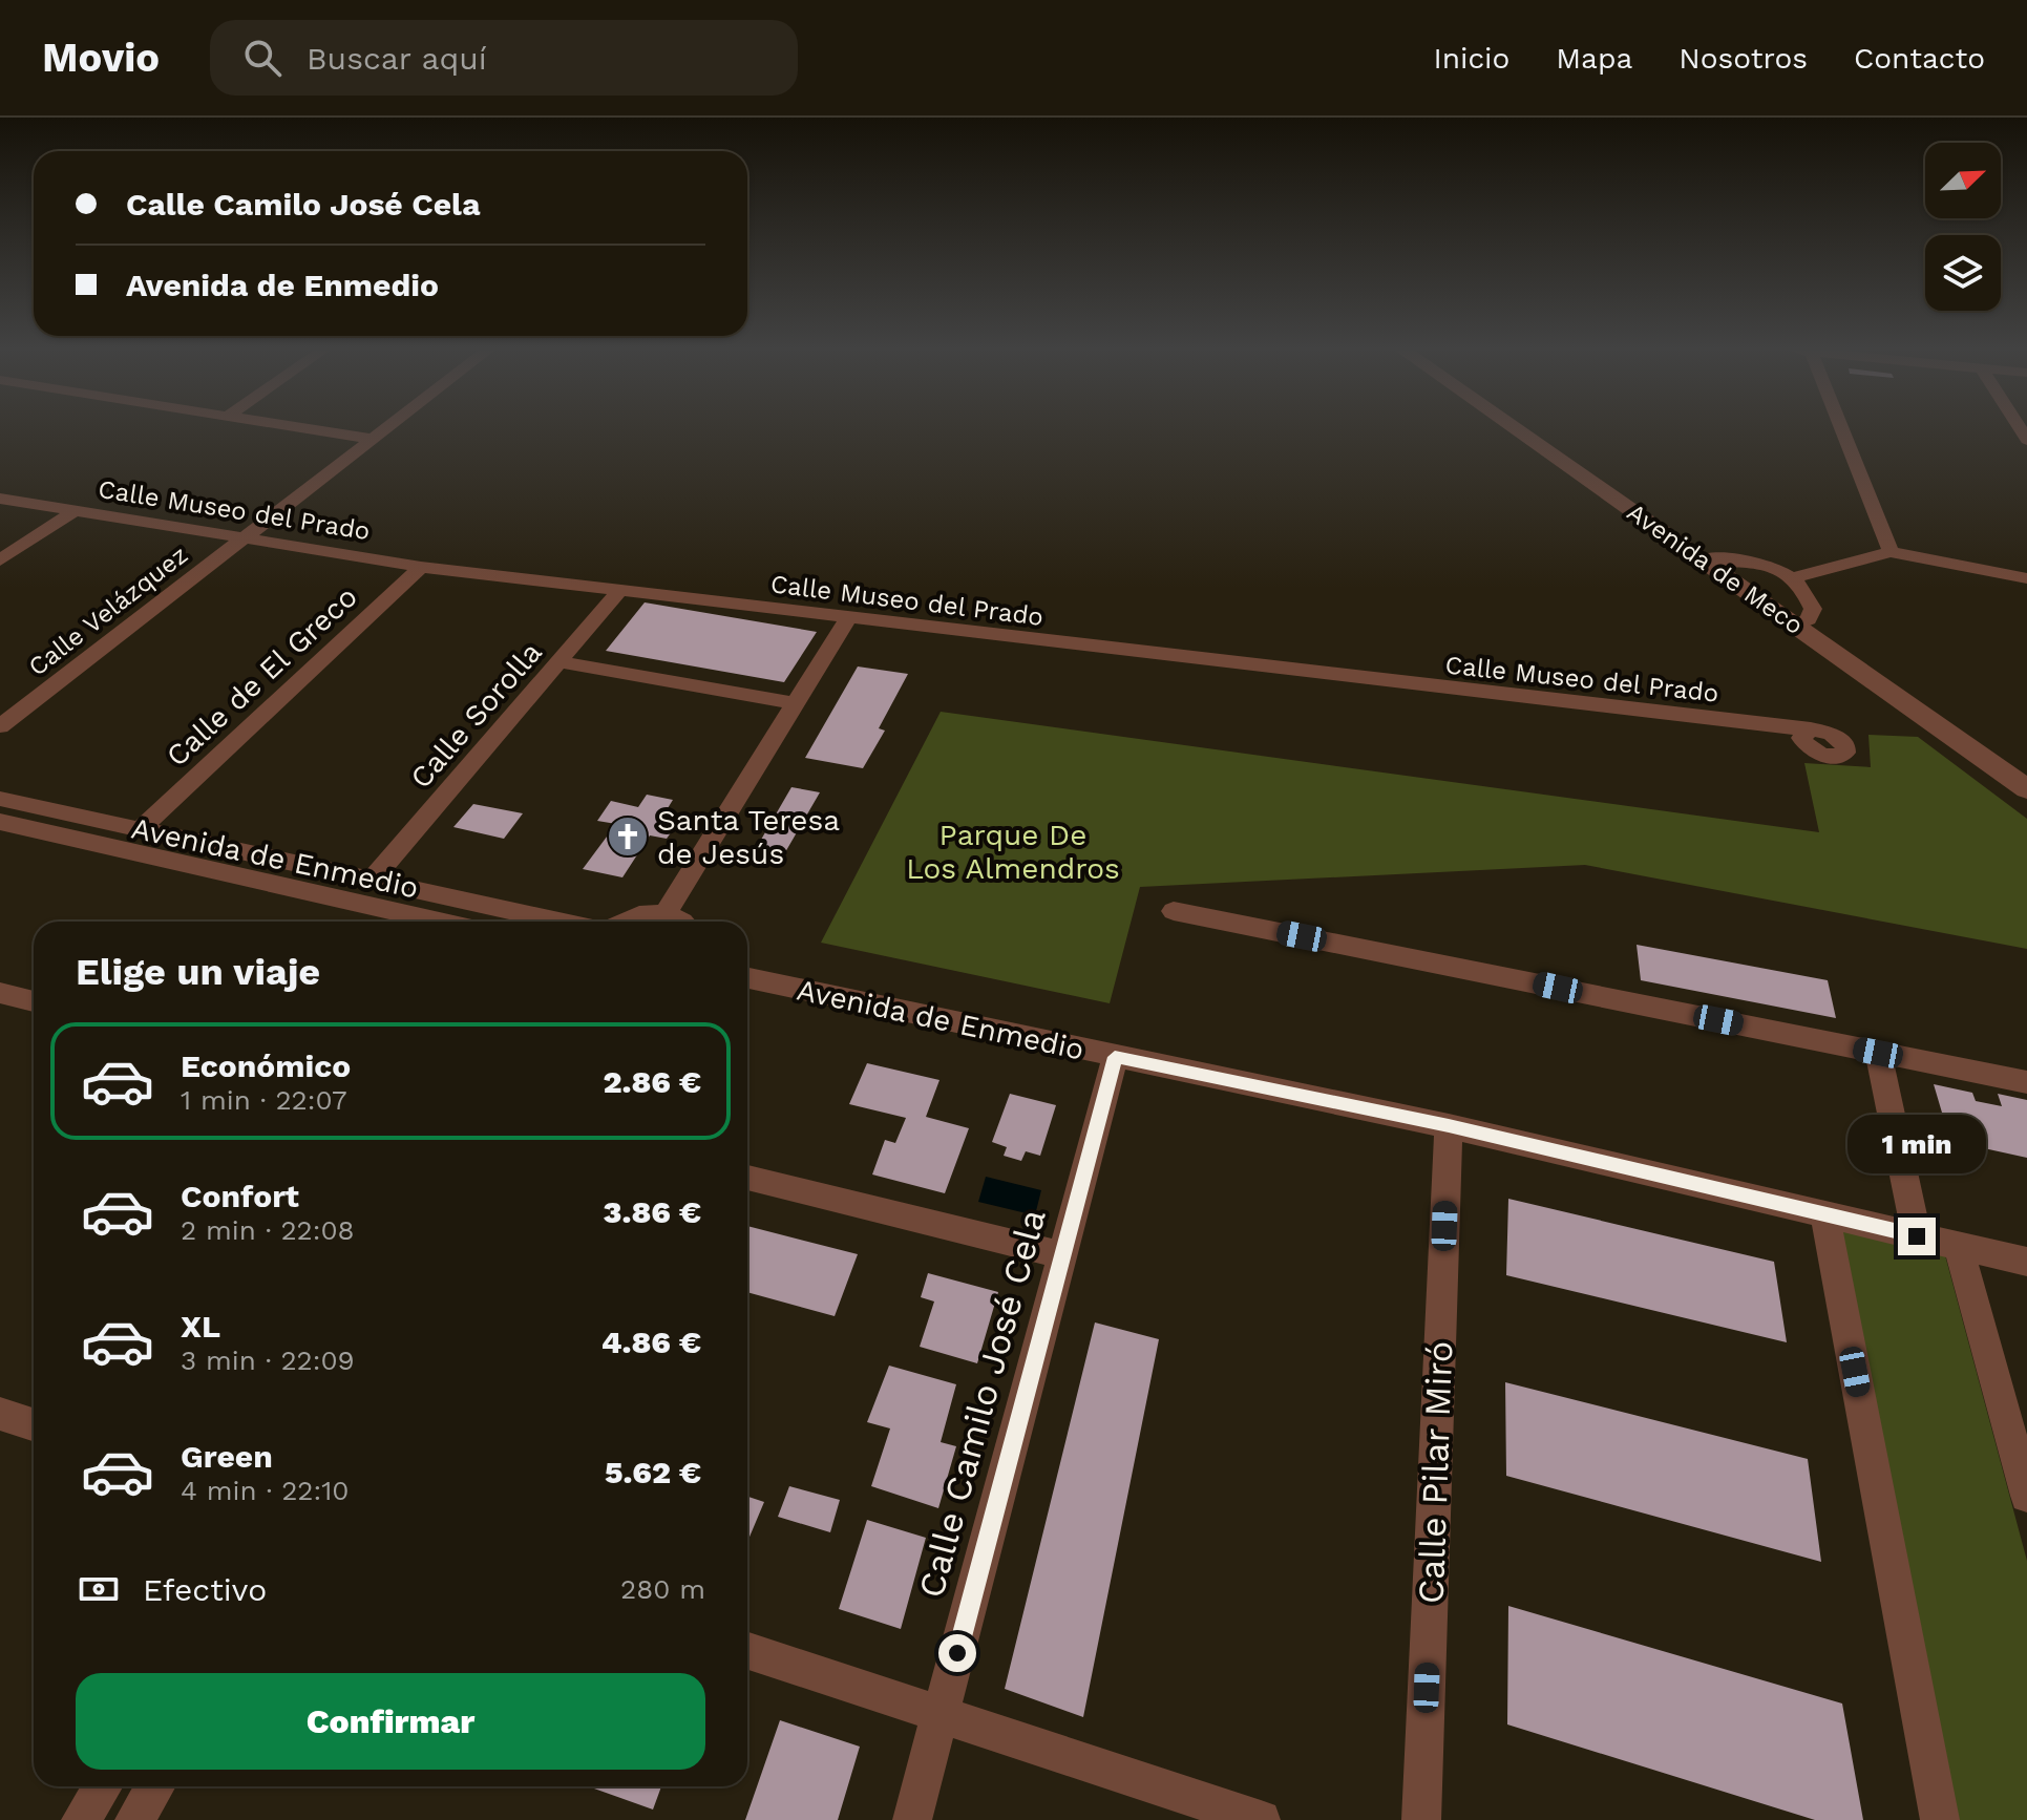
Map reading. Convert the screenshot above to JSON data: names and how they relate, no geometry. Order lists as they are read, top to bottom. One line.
{"streets":{"street":["Calle Museo del Prado","Avenida de Meco","Calle Velázquez","Calle de El Greco","Calle Sorolla","Avenida de Enmedio","Calle Camilo José Cela","Calle Pilar Miró"]},"crossings":[["Calle Museo del Prado","Calle Velázquez"],["Calle Museo del Prado","Calle de El Greco"],["Calle Museo del Prado","Calle Sorolla"],["Calle de El Greco","Avenida de Enmedio"],["Calle Sorolla","Avenida de Enmedio"],["Avenida de Enmedio","Calle Camilo José Cela"],["Avenida de Enmedio","Calle Pilar Miró"]],"parks":["Parque De Los Almendros"],"places":{"church":["Santa Teresa de Jesús"]},"north":"top right","page":{"header":"Movio","search":"Buscar aquí","nav":["Inicio","Mapa","Nosotros","Contacto"],"banner":["Calle Camilo José Cela","Avenida de Enmedio"],"heading":"Elige un viaje","list":[{"name":"Económico","note":"1 min · 22:07","value":"2.86 €"},{"name":"Confort","note":"2 min · 22:08","value":"3.86 €"},{"name":"XL","note":"3 min · 22:09","value":"4.86 €"},{"name":"Green","note":"4 min · 22:10","value":"5.62 €"}],"bubble":"1 min","pay":["Efectivo","280 m"],"buttons":"Confirmar"}}
